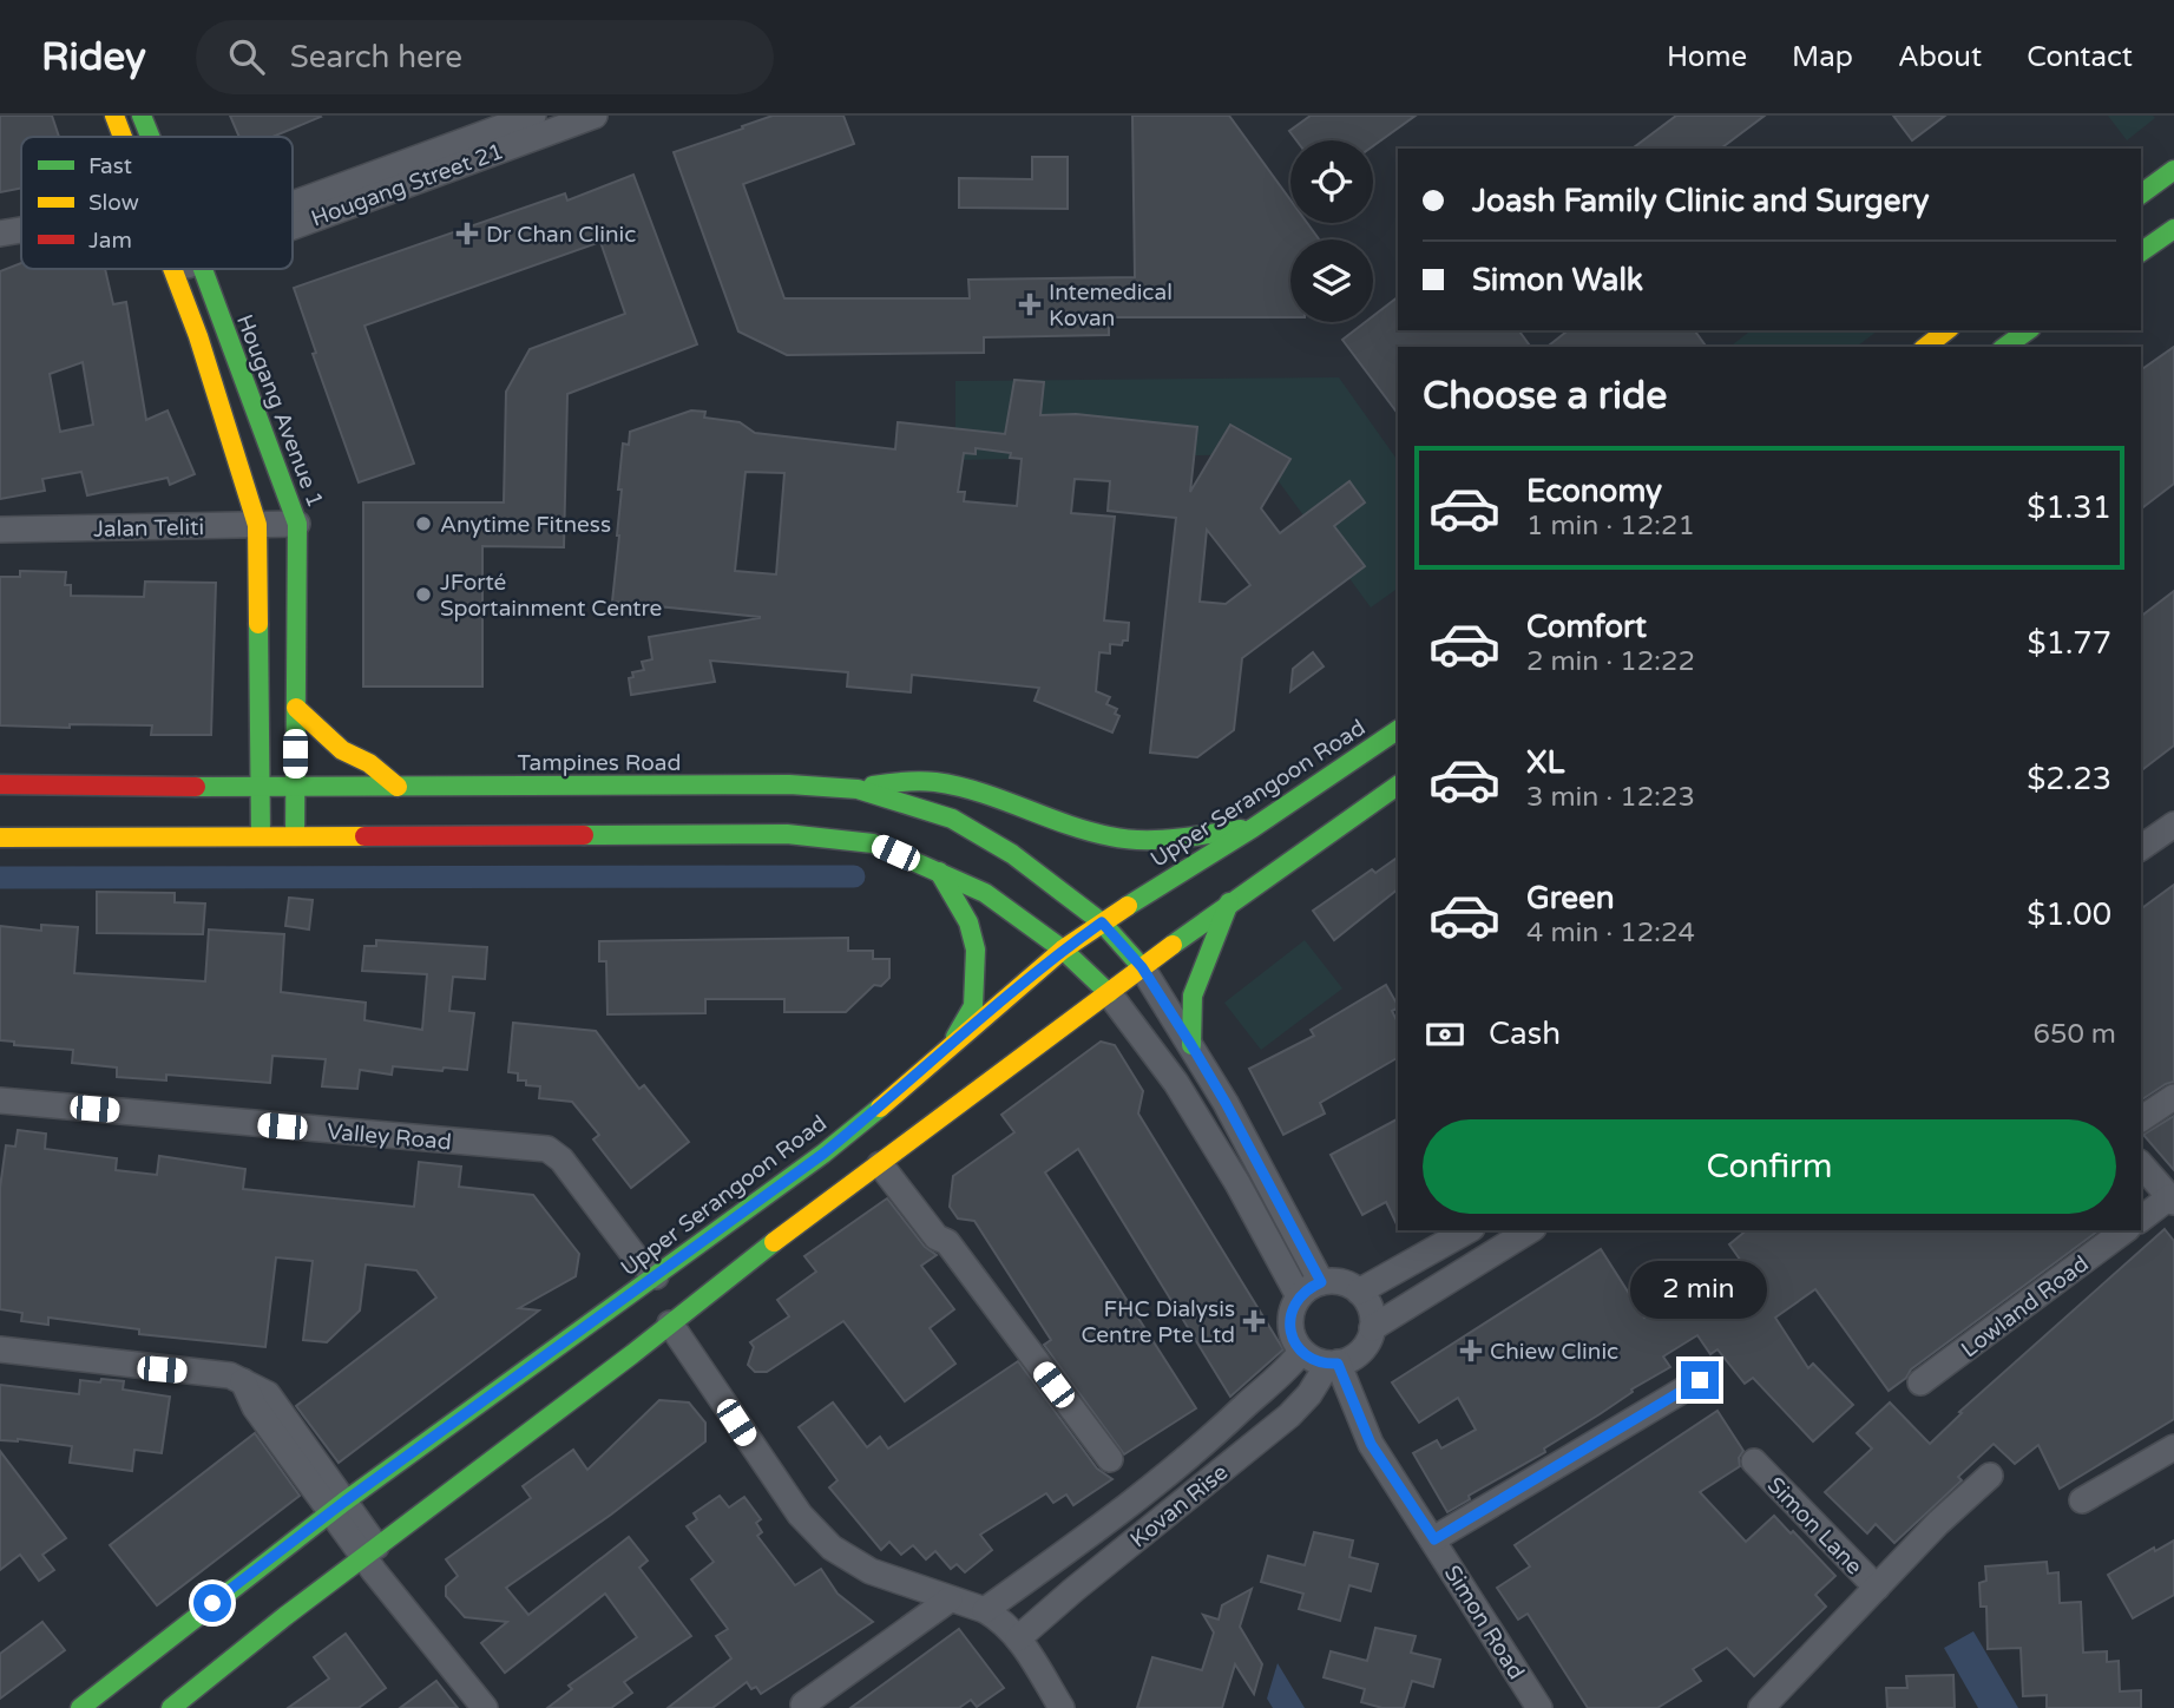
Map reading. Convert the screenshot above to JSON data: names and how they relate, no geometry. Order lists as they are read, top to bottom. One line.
{"streets":{"main road":["Hougang Avenue 1","Tampines Road","Upper Serangoon Road"],"street":["Hougang Street 21","Jalan Teliti","Valley Road","Lowland Road","Kovan Rise","Simon Lane","Simon Road"]},"crossings":[["Hougang Avenue 1","Jalan Teliti"],["Hougang Avenue 1","Tampines Road"],["Tampines Road","Upper Serangoon Road"],["Upper Serangoon Road","Valley Road"],["Kovan Rise","Simon Road"]],"places":{"health":["Dr Chan Clinic","Intemedical Kovan","FHC Dialysis Centre Pte Ltd","Chiew Clinic"],"other":["Anytime Fitness","JForté Sportainment Centre"]},"legend":["Fast","Slow","Jam"],"page":{"header":"Ridey","search":"Search here","nav":["Home","Map","About","Contact"],"banner":["Joash Family Clinic and Surgery","Simon Walk"],"heading":"Choose a ride","list":[{"name":"Economy","note":"1 min · 12:21","value":"$1.31"},{"name":"Comfort","note":"2 min · 12:22","value":"$1.77"},{"name":"XL","note":"3 min · 12:23","value":"$2.23"},{"name":"Green","note":"4 min · 12:24","value":"$1.00"}],"pay":["Cash","650 m"],"buttons":"Confirm","bubble":"2 min"}}
